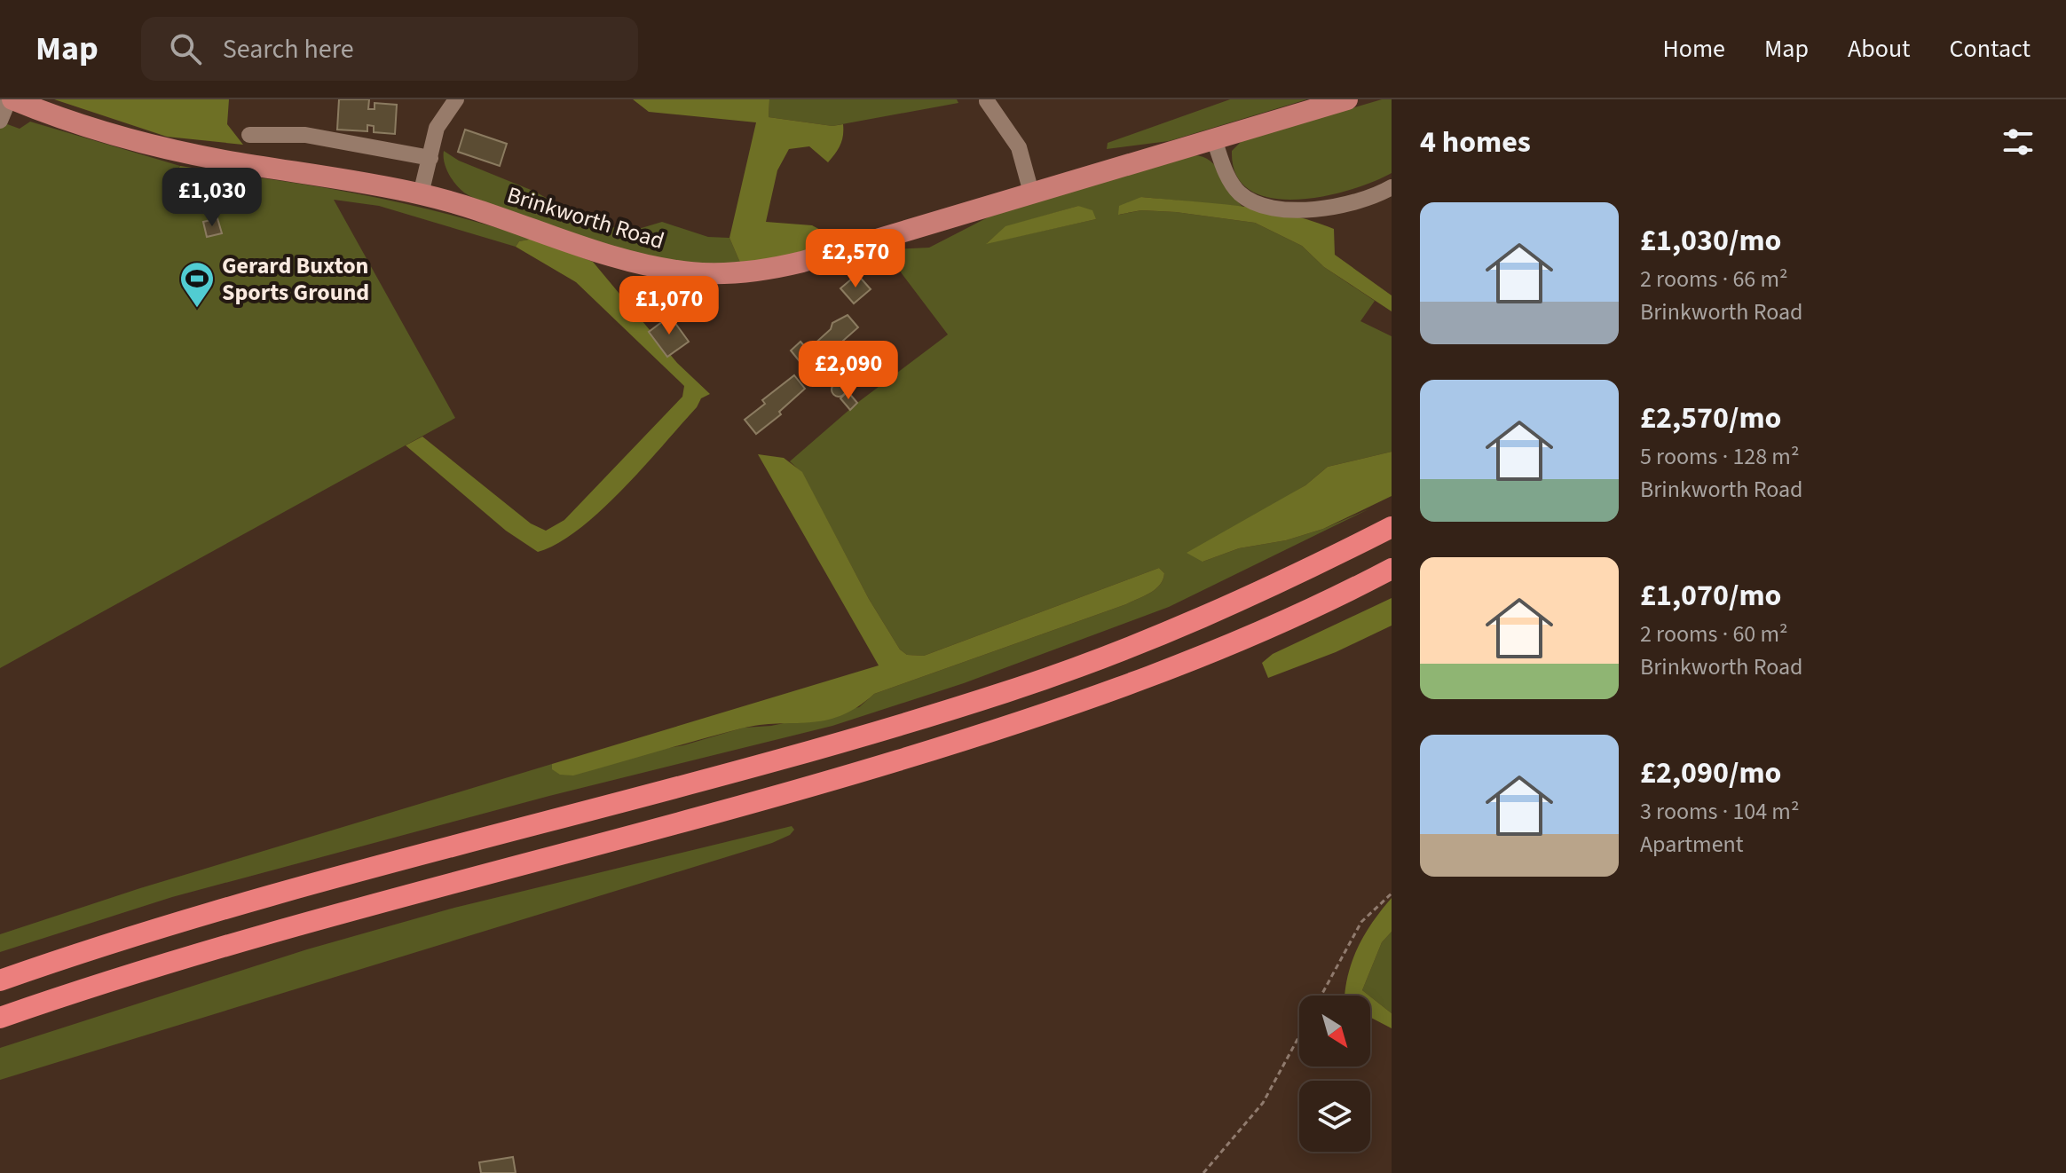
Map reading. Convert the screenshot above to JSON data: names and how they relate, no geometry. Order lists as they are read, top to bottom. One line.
{"streets":{"main road":["Brinkworth Road"]},"places":{"sports":["Gerard Buxton Sports Ground"]},"north":"bottom right","page":{"header":"Map","search":"Search here","nav":["Home","Map","About","Contact"],"heading":"4 homes","price":["£1,030","£2,570","£1,070","£2,090"],"list":[{"name":"£1,030/mo","note":"2 rooms · 66 m² · Brinkworth Road"},{"name":"£2,570/mo","note":"5 rooms · 128 m² · Brinkworth Road"},{"name":"£1,070/mo","note":"2 rooms · 60 m² · Brinkworth Road"},{"name":"£2,090/mo","note":"3 rooms · 104 m² · Apartment"}]}}
